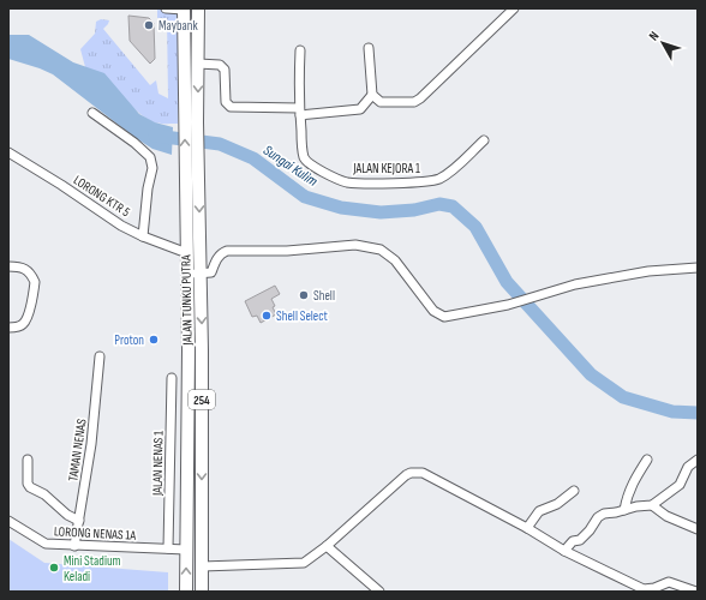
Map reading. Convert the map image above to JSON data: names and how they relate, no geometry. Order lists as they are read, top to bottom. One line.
{"streets":{"main road":["JALAN TUNKU PUTRA","254"],"street":["JALAN KEJORA 1","LORONG KTR 5","TAMAN NENAS","JALAN NENAS 1","LORONG NENAS 1A"]},"crossings":[["LORONG KTR 5","JALAN TUNKU PUTRA"],["JALAN TUNKU PUTRA","LORONG NENAS 1A"],["TAMAN NENAS","LORONG NENAS 1A"],["JALAN NENAS 1","LORONG NENAS 1A"]],"water":["Sungai Kulim"],"places":["Maybank","Shell","Shell Select","Proton","Mini Stadium Keladi"],"north":"top left"}
